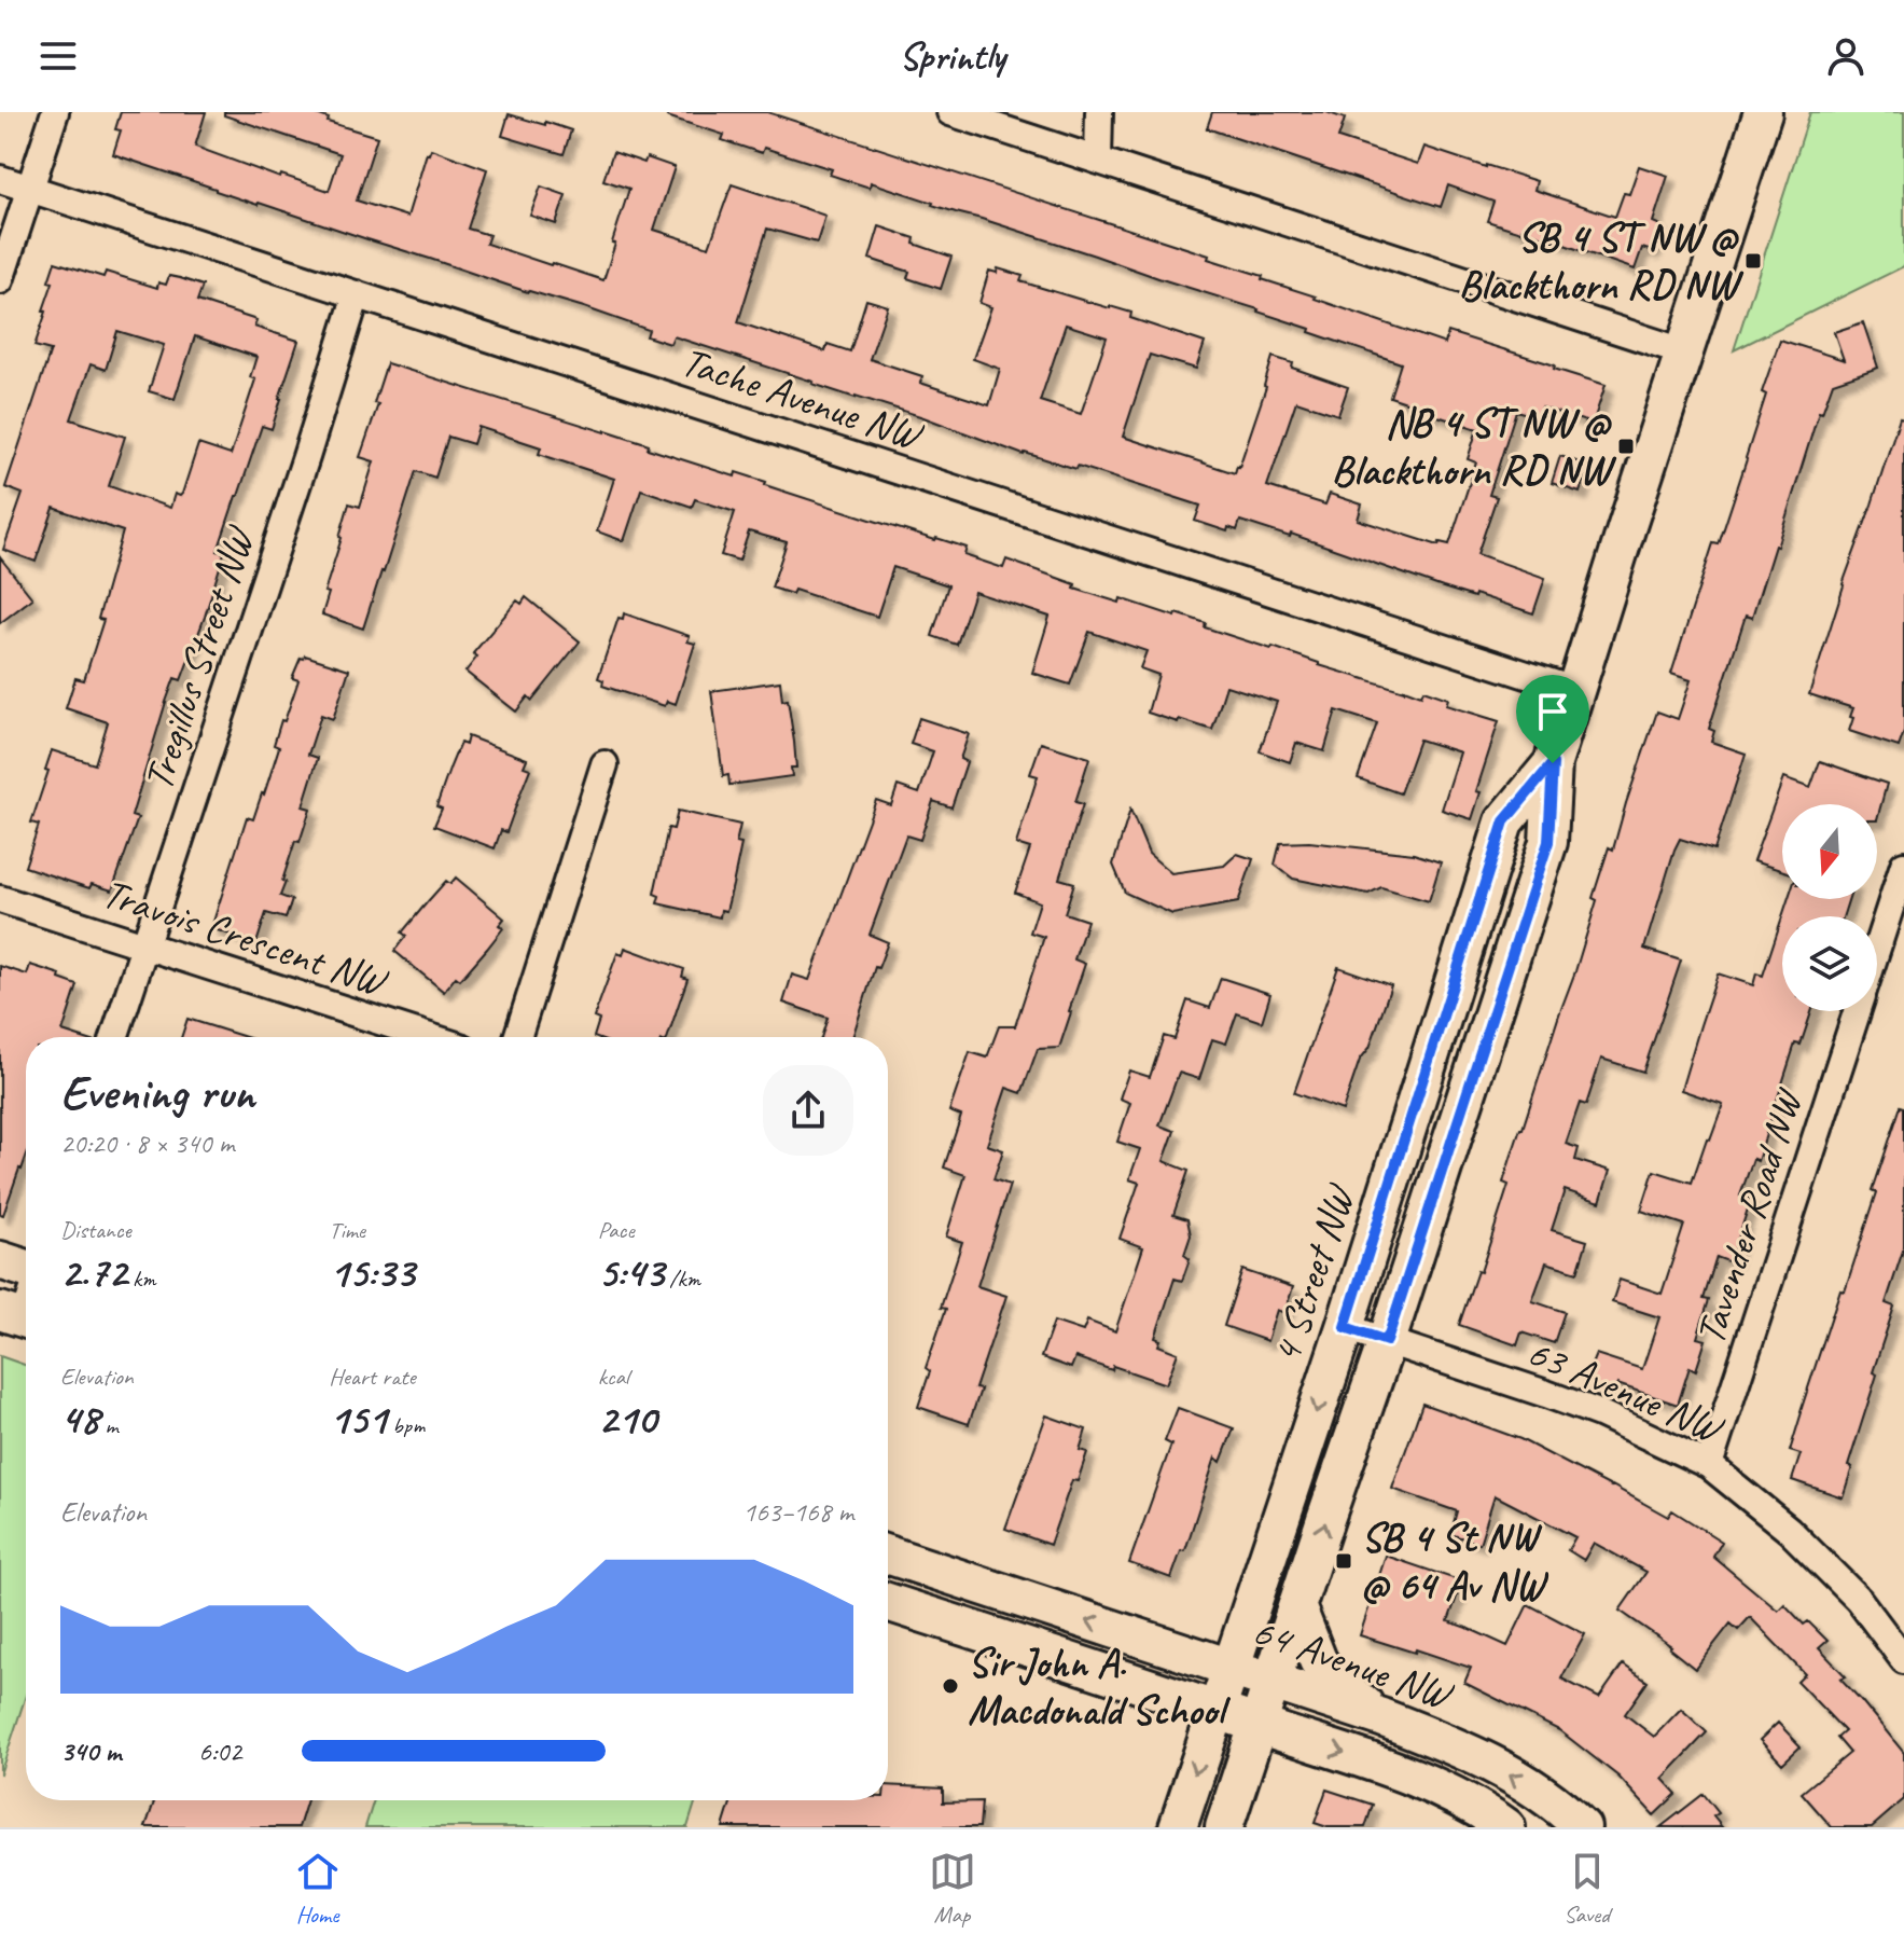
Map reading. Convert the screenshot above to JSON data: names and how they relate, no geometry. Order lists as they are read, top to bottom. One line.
{"streets":{"main road":["4 Street NW","64 Avenue NW"],"street":["Tache Avenue NW","Tregillus Street NW","Travois Crescent NW","Tavender Road NW","63 Avenue NW"]},"crossings":[["Tache Avenue NW","Tregillus Street NW"],["Tache Avenue NW","4 Street NW"],["Tregillus Street NW","Travois Crescent NW"],["Tavender Road NW","63 Avenue NW"],["4 Street NW","63 Avenue NW"],["4 Street NW","64 Avenue NW"]],"places":{"transit":["SB 4 ST NW @ Blackthorn RD NW","NB 4 ST NW @ Blackthorn RD NW","SB 4 St NW @ 64 Av NW"],"other":["Sir John A. Macdonald School"]},"north":"bottom","page":{"header":"Sprintly","heading":["Evening run","20:20 · 8 × 340 m"],"stats":[["Distance","2.72 km"],["Time","15:33"],["Pace","5:43 /km"],["Elevation","48 m"],["Heart rate","151 bpm"],["kcal","210"]],"chart":["Elevation","163–168 m"],"list":[{"name":"340 m","note":"6:02"}],"tabs":["Home","Map","Saved"]}}
